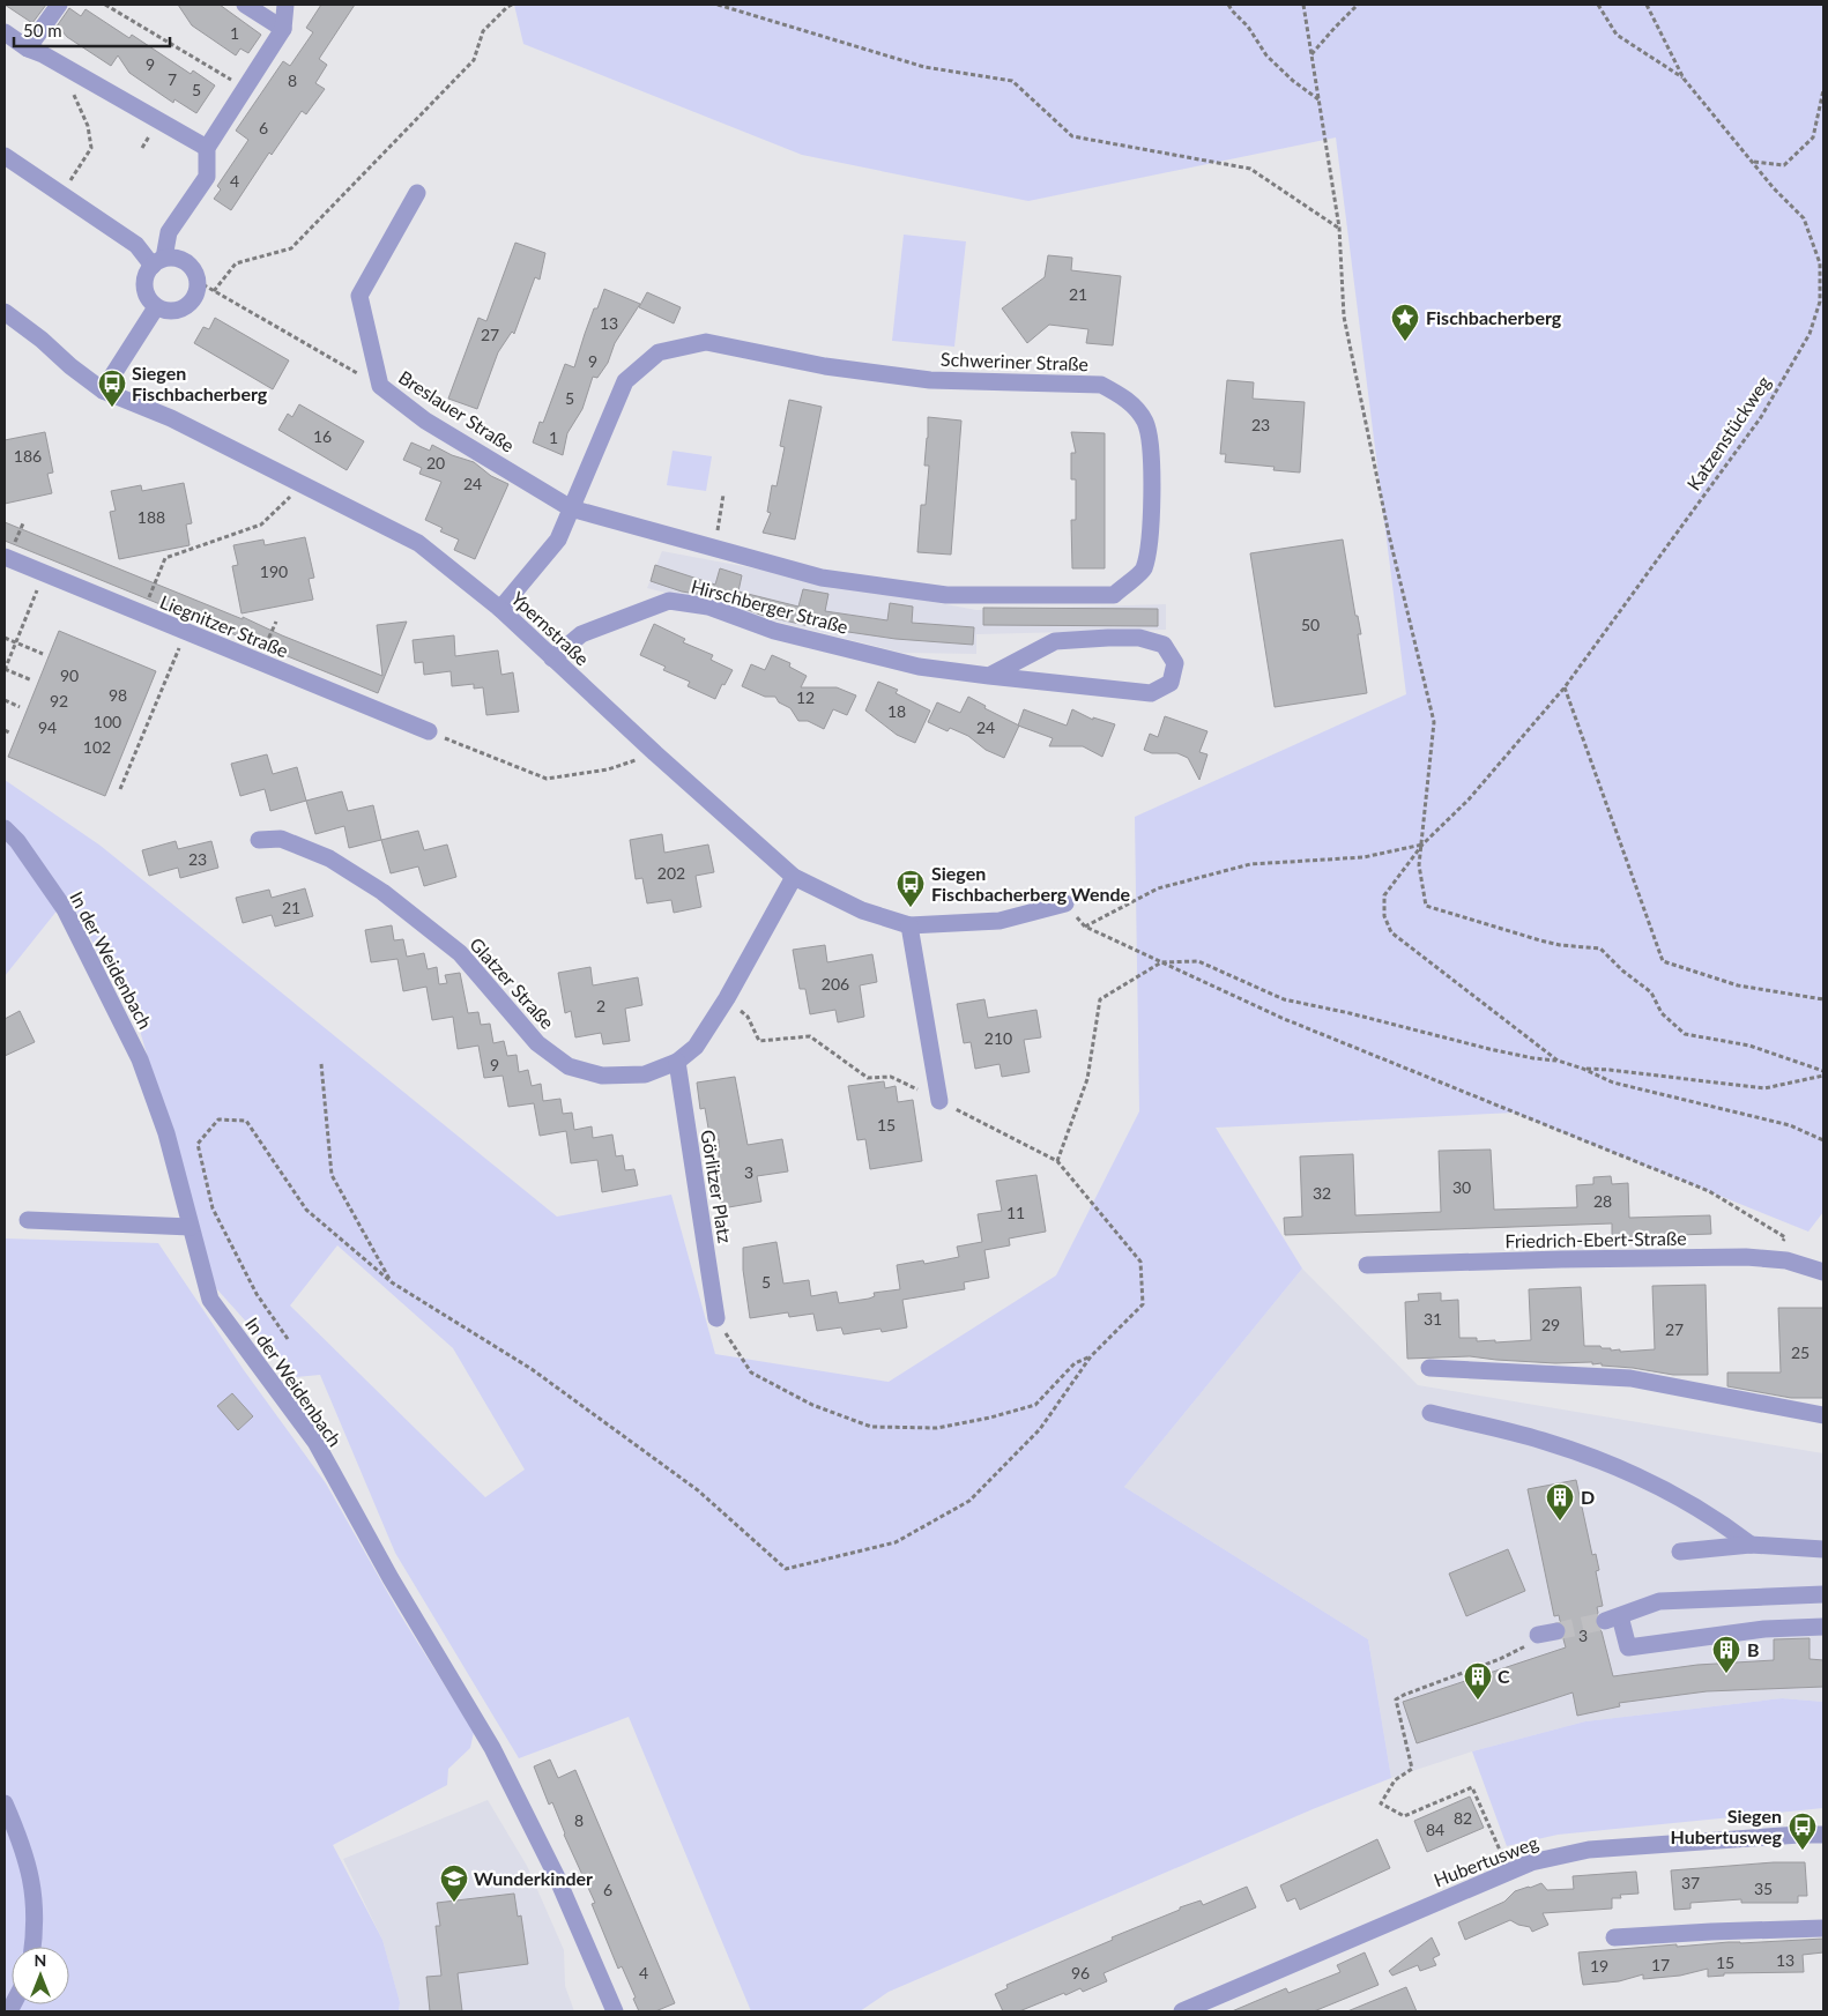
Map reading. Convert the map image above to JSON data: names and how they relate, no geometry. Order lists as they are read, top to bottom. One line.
{"streets":{"street":["Schweriner Straße","Breslauer Straße","Hirschberger Straße","Liegnitzer Straße","Ypernstraße","In der Weidenbach","Glatzer Straße","Görlitzer Platz","Friedrich-Ebert-Straße","Hubertusweg"],"path":["Katzenstückweg"]},"crossings":[["Schweriner Straße","Breslauer Straße"],["Schweriner Straße","Ypernstraße"],["Hirschberger Straße","Ypernstraße"],["Ypernstraße","Glatzer Straße"],["Glatzer Straße","Görlitzer Platz"]],"places":{"place":["Fischbacherberg"],"bus stop":["Siegen Fischbacherberg","Siegen Fischbacherberg Wende","Siegen Hubertusweg"],"building":["D","B","C"],"school or university":["Wunderkinder"]},"house_numbers":["1","9","7","8","5","6","4","21","13","27","9","5","23","16","1","186","20","24","188","190","50","90","98","12","92","18","100","94","24","102","23","202","21","206","2","210","9","15","3","30","32","28","11","5","31","29","27","25","3","82","8","84","37","35","6","13","15","17","19","4","96"],"scale_bar":"50 m","north":"top"}
